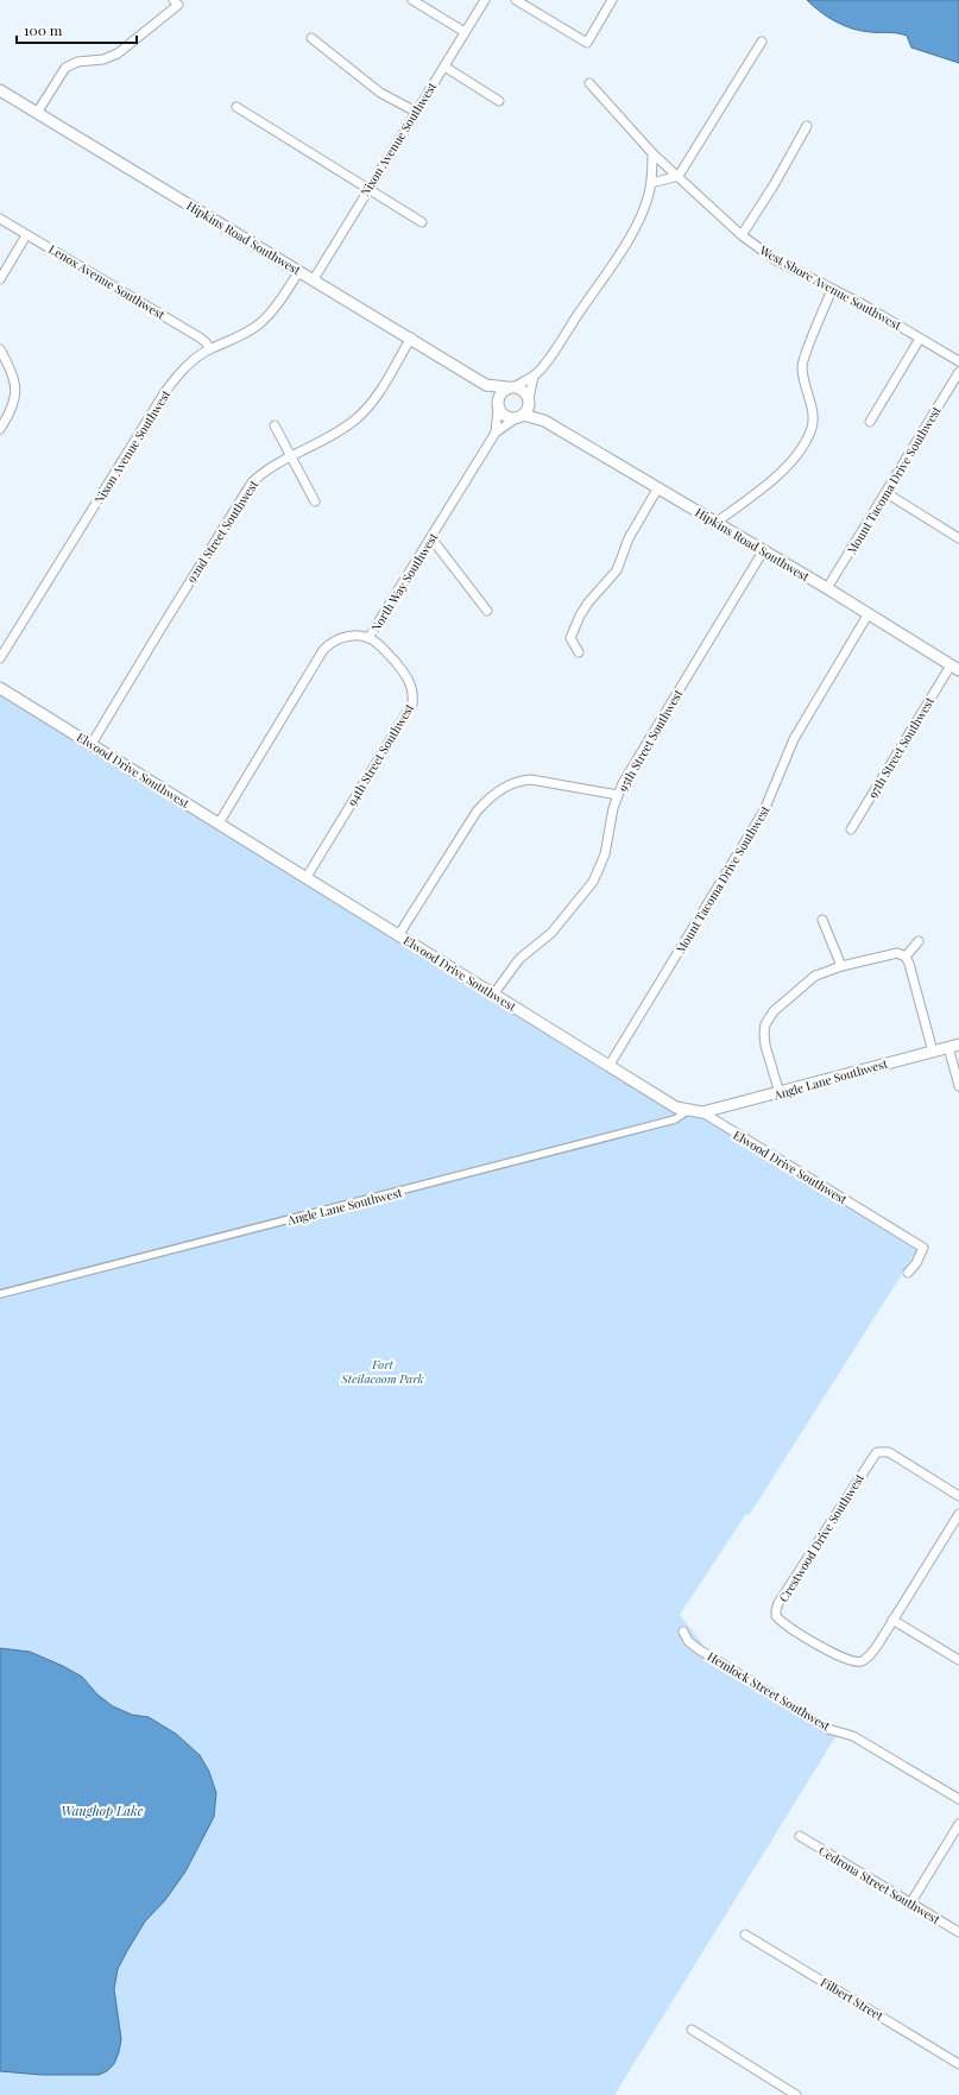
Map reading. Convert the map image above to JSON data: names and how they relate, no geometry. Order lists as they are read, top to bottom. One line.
{"streets":{"street":["Nixon Avenue Southwest","Hipkins Road Southwest","Lenox Avenue Southwest","West Shore Avenue Southwest","Mount Tacoma Drive Southwest","92nd Street Southwest","North Way Southwest","95th Street Southwest","97th Street Southwest","94th Street Southwest","Elwood Drive Southwest","Angle Lane Southwest","Crestwood Drive Southwest","Hemlock Street Southwest","Cedrona Street Southwest","Filbert Street"]},"crossings":[["Nixon Avenue Southwest","Hipkins Road Southwest"],["Nixon Avenue Southwest","Lenox Avenue Southwest"],["Hipkins Road Southwest","Mount Tacoma Drive Southwest"],["Hipkins Road Southwest","92nd Street Southwest"],["Hipkins Road Southwest","North Way Southwest"],["Hipkins Road Southwest","95th Street Southwest"],["Hipkins Road Southwest","97th Street Southwest"],["Mount Tacoma Drive Southwest","Elwood Drive Southwest"],["92nd Street Southwest","Elwood Drive Southwest"],["North Way Southwest","94th Street Southwest"],["North Way Southwest","Elwood Drive Southwest"],["95th Street Southwest","Elwood Drive Southwest"],["94th Street Southwest","Elwood Drive Southwest"],["Elwood Drive Southwest","Angle Lane Southwest"]],"water":["Waughop Lake"],"parks":["Fort Steilacoom Park"],"scale_bar":"100 m"}
